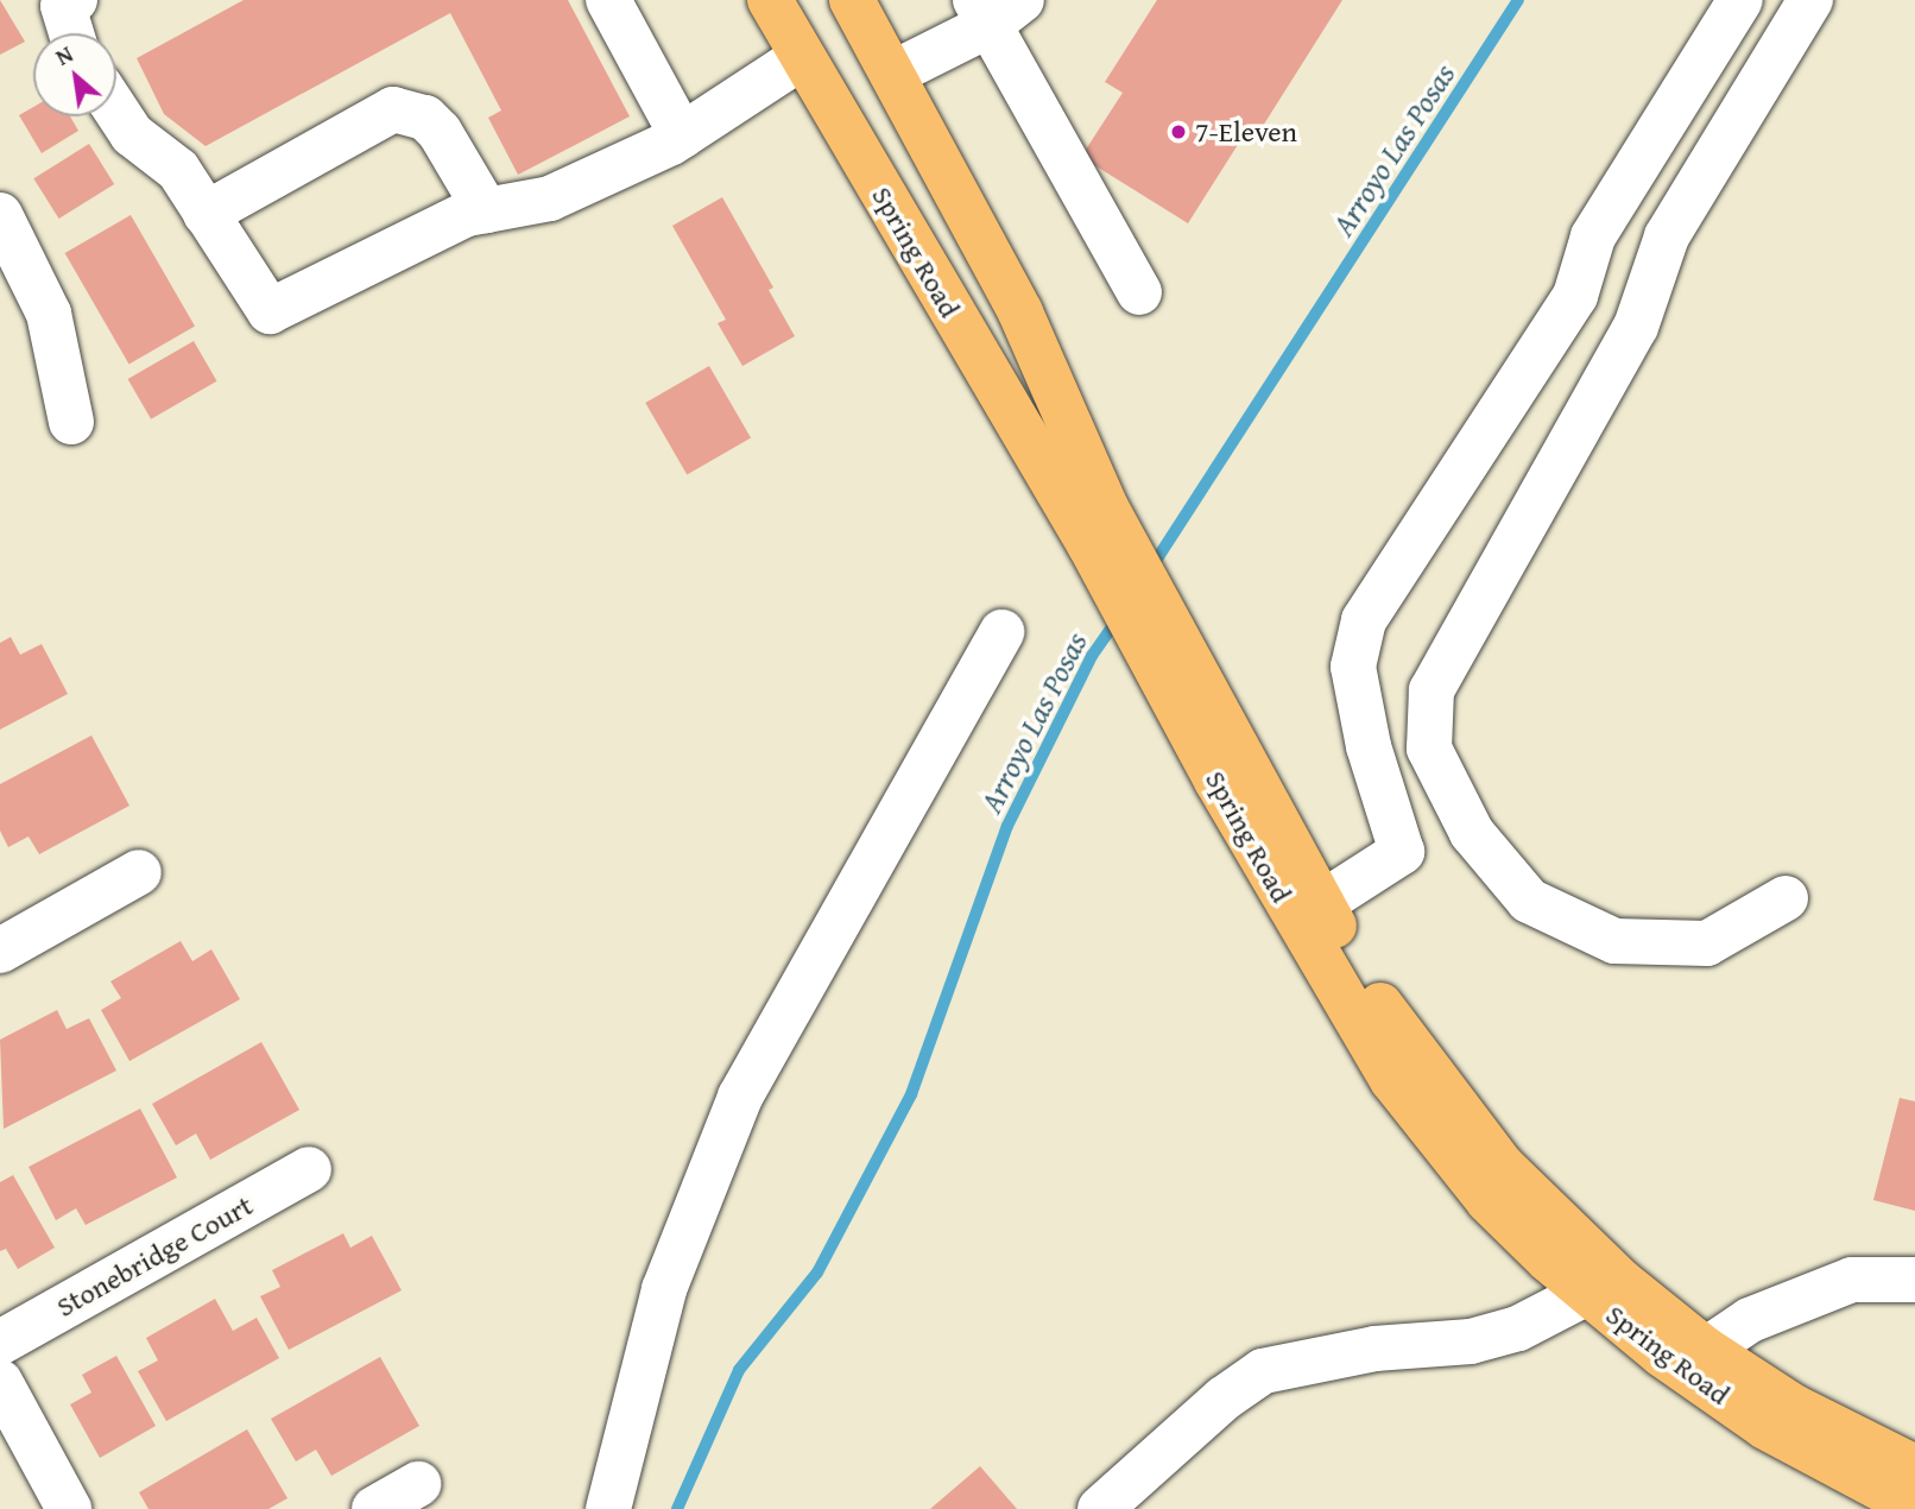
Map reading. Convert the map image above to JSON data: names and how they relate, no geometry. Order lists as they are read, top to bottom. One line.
{"streets":{"main road":["Spring Road"],"street":["Stonebridge Court"]},"water":["Arroyo Las Posas"],"places":["7-Eleven"],"north":"top left"}
